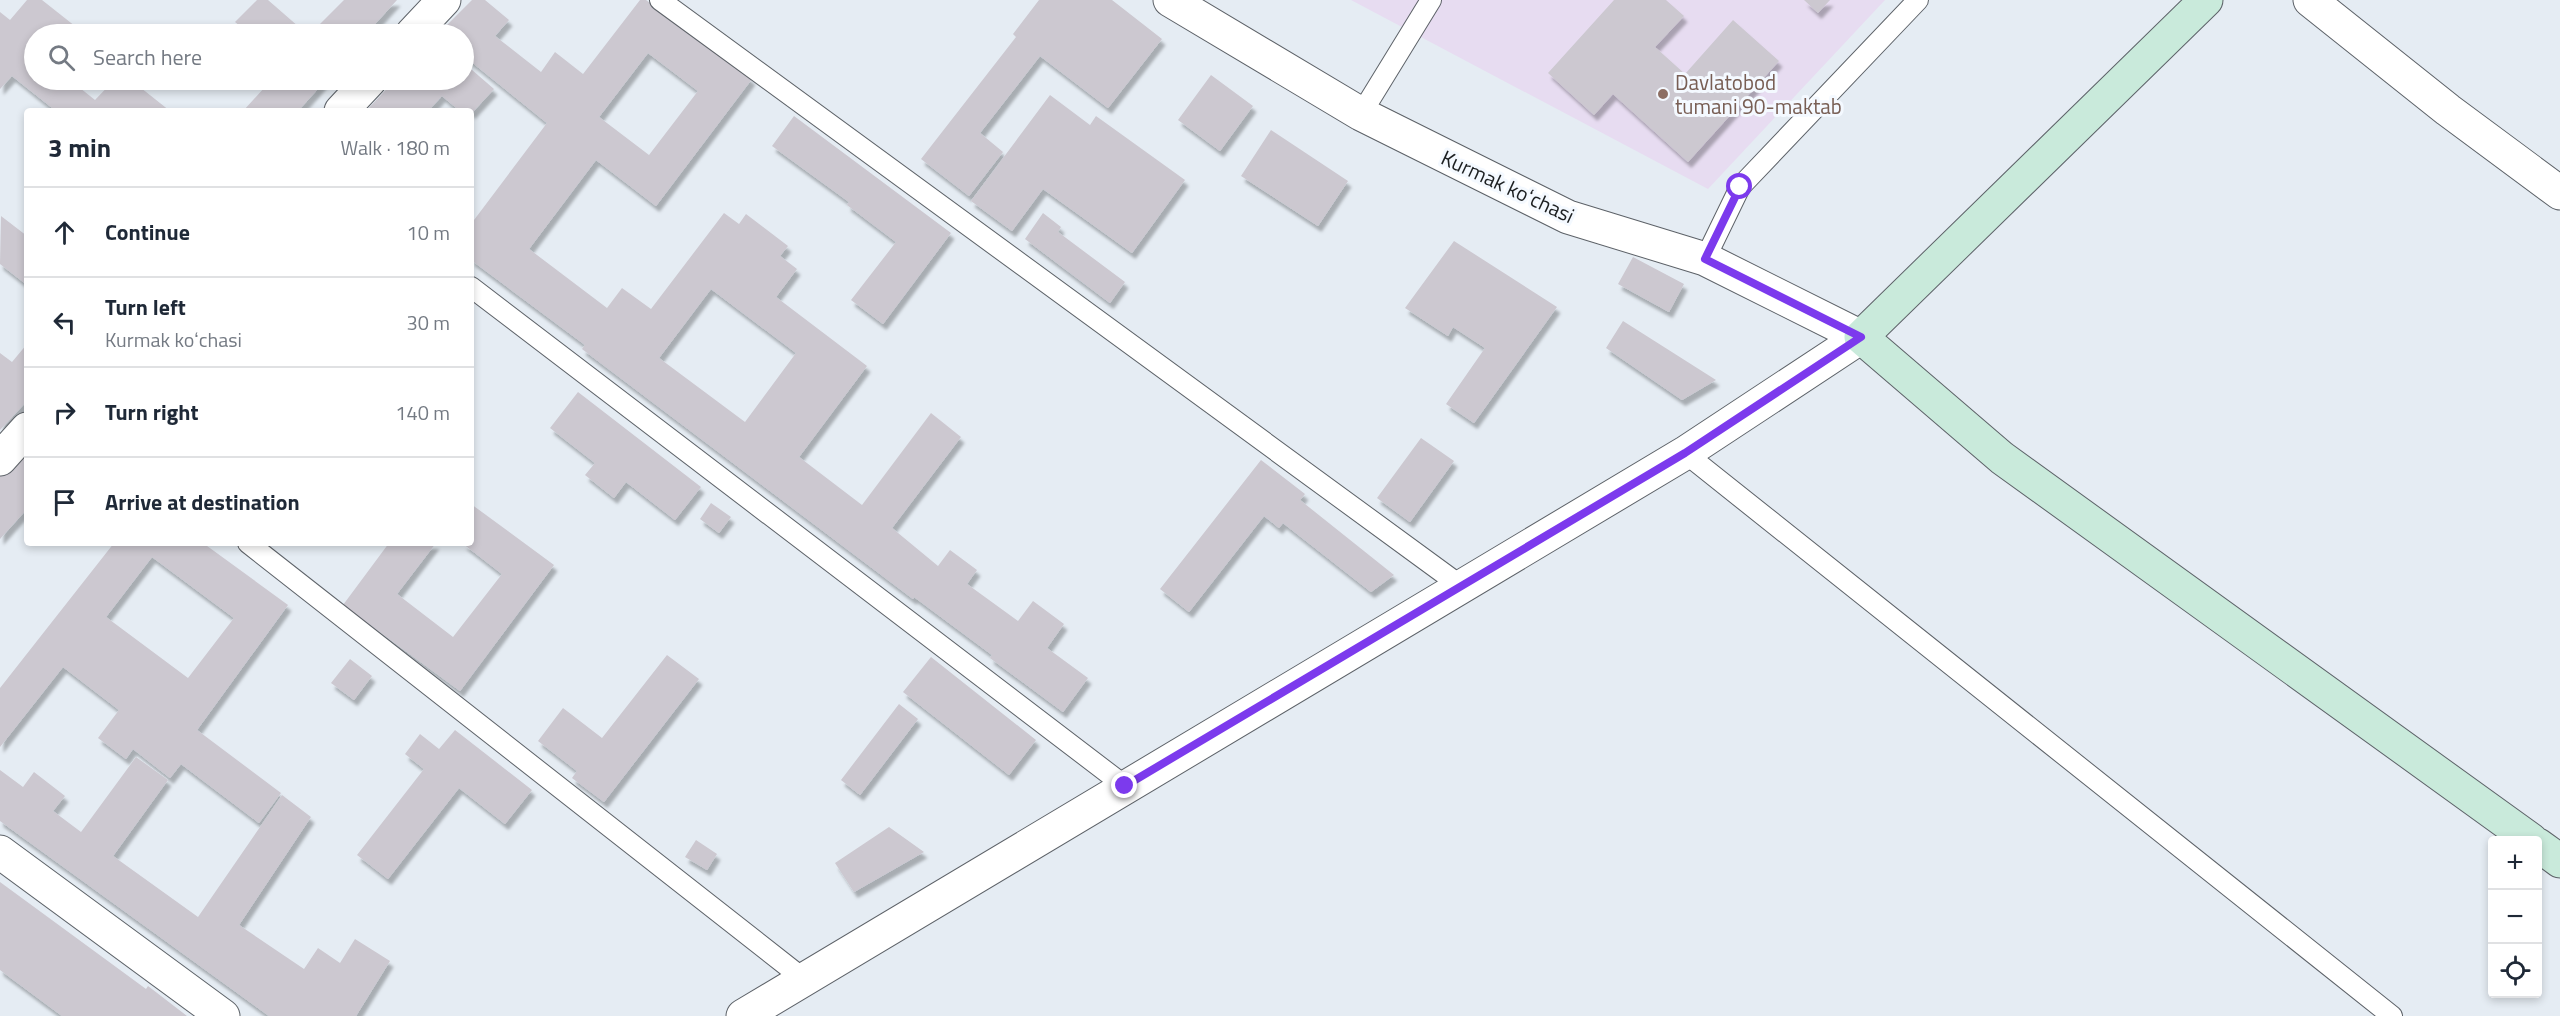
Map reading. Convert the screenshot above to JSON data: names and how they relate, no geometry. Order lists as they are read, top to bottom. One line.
{"streets":{"street":["Kurmak koʻchasi"]},"places":["Davlatobod tumani 90-maktab"],"page":{"search":"Search here","heading":["3 min","Walk · 180 m"],"list":[["Continue","10 m"],["Turn left","Kurmak koʻchasi","30 m"],["Turn right","140 m"],"Arrive at destination"],"map_buttons":["+","−"]}}
